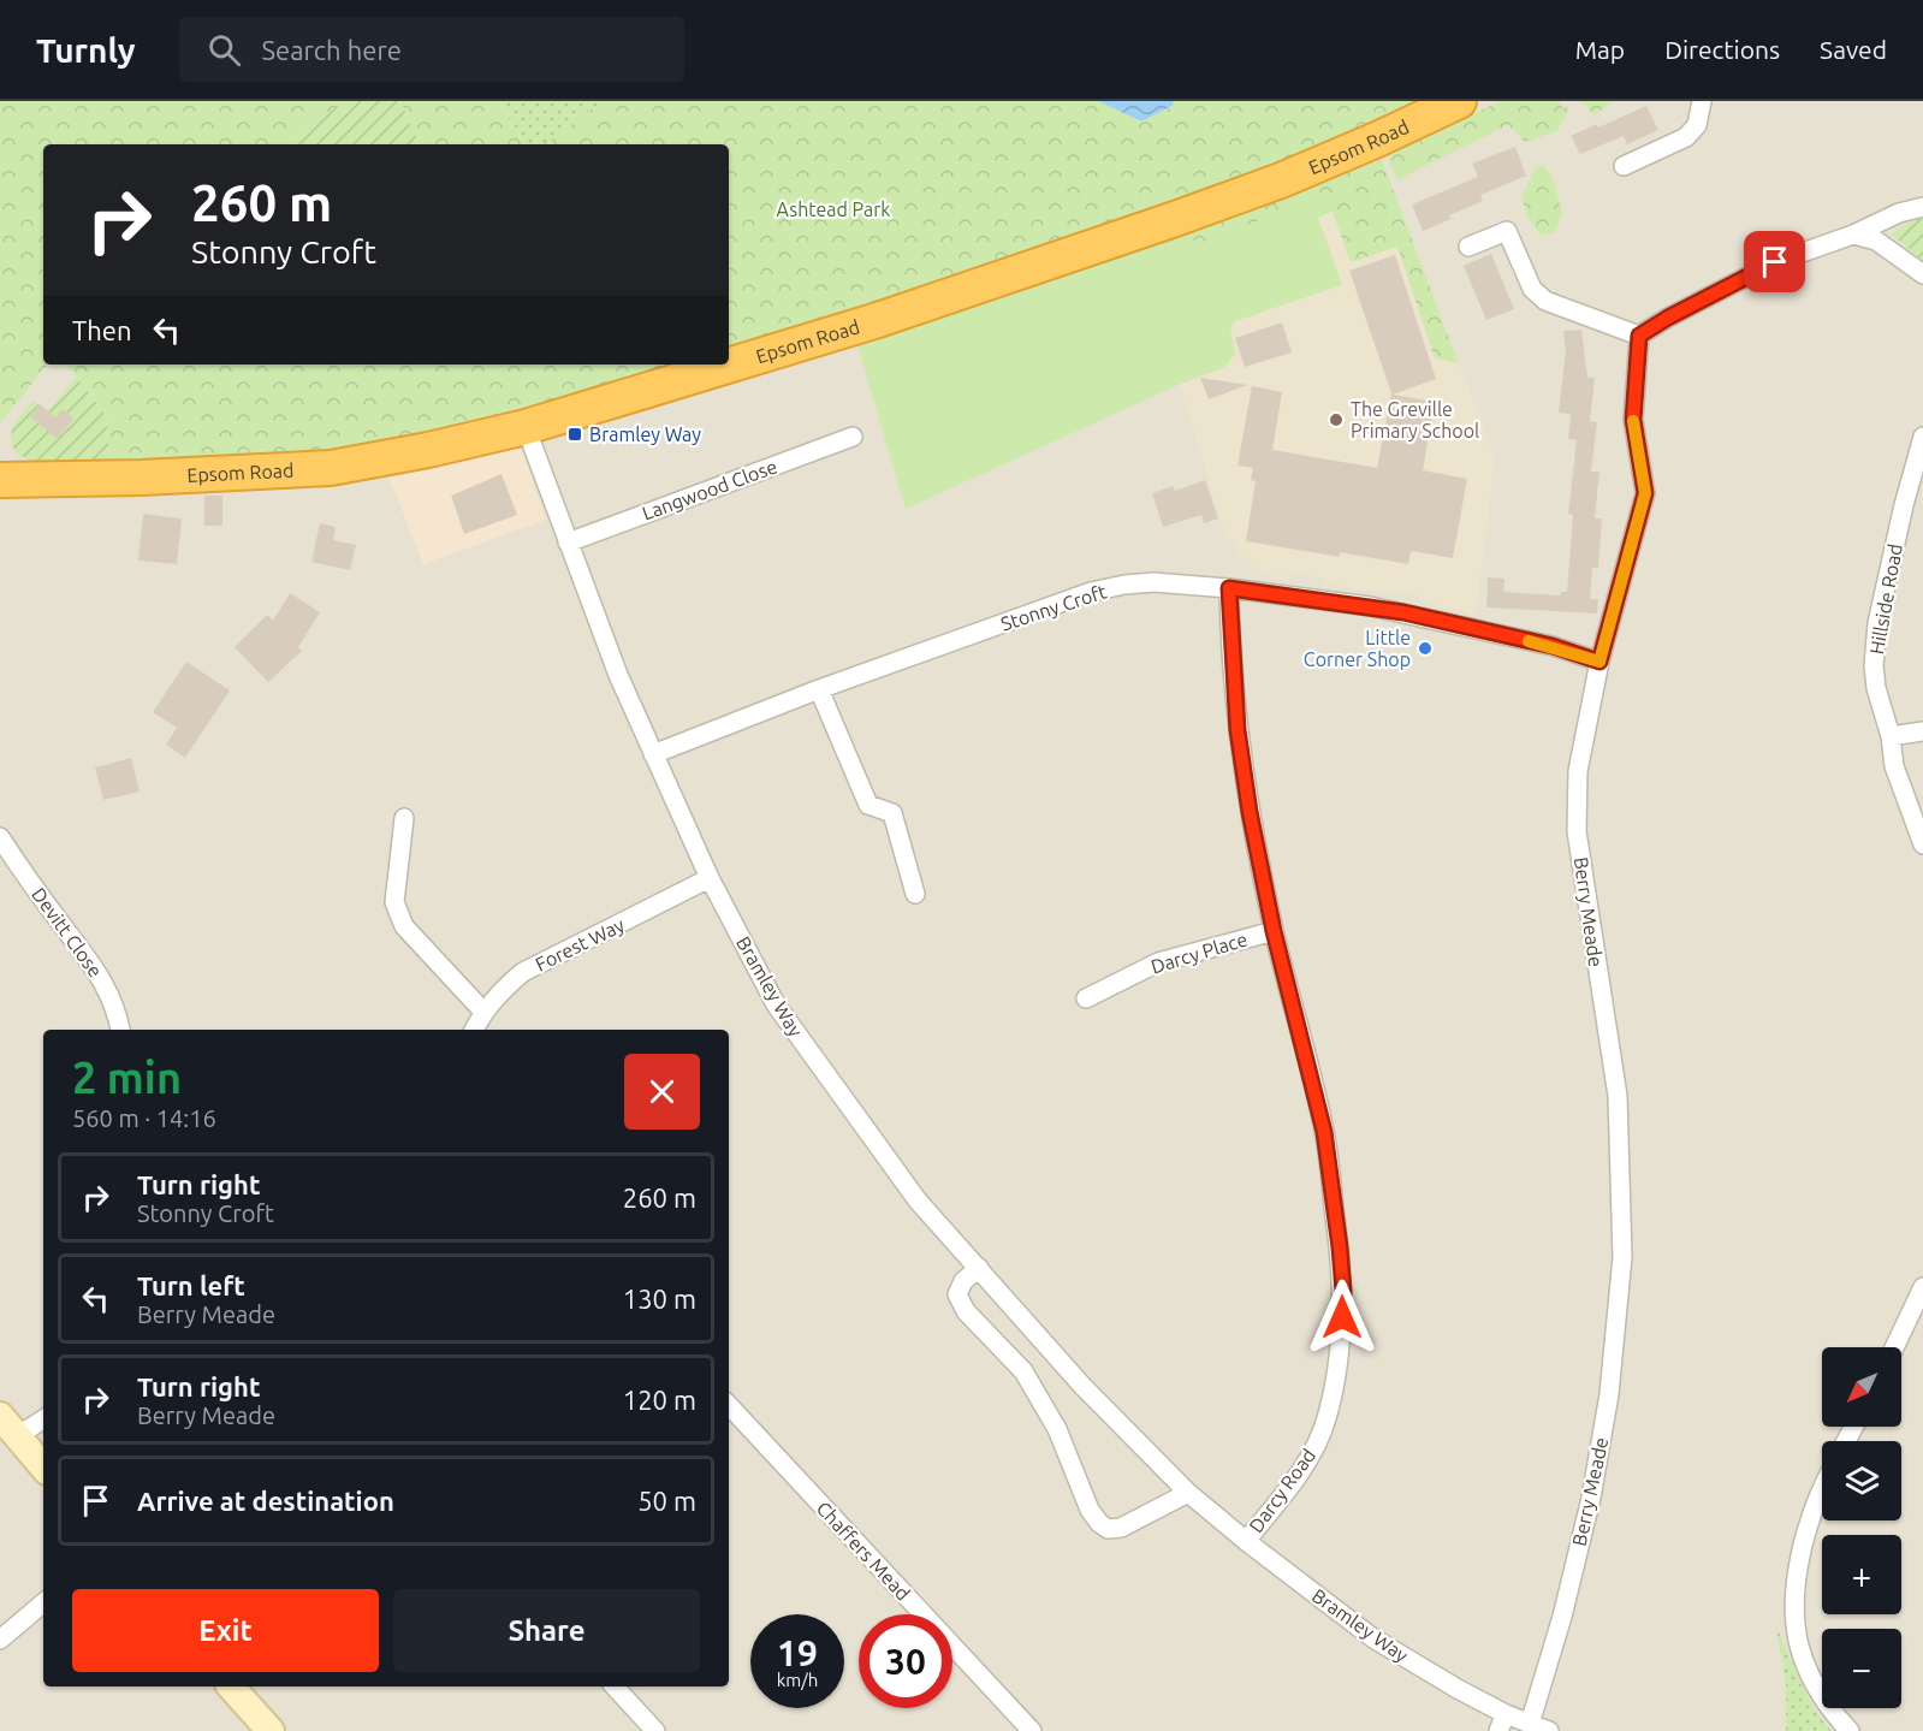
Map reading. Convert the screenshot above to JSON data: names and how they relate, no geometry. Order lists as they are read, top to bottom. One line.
{"streets":{"highway":["Epsom Road"],"street":["Langwood Close","Hillside Road","Stonny Croft","Berry Meade","Devitt Close","Forest Way","Darcy Place","Bramley Way","Darcy Road","Chaffers Mead"]},"crossings":[["Epsom Road","Bramley Way"],["Langwood Close","Bramley Way"],["Stonny Croft","Berry Meade"],["Stonny Croft","Bramley Way"],["Stonny Croft","Darcy Road"],["Berry Meade","Bramley Way"],["Forest Way","Bramley Way"],["Darcy Place","Darcy Road"],["Bramley Way","Darcy Road"]],"parks":["Ashtead Park"],"places":{"other":["The Greville Primary School","Little Corner Shop"],"transit":["Bramley Way"]},"north":"bottom left","page":{"header":"Turnly","search":"Search here","nav":["Map","Directions","Saved"],"turn":["260 m","Stonny Croft"],"then":"Then","heading":["2 min","560 m · 14:16"],"list":[{"name":"Turn right","note":"Stonny Croft","value":"260 m"},{"name":"Turn left","note":"Berry Meade","value":"130 m"},{"name":"Turn right","note":"Berry Meade","value":"120 m"},{"name":"Arrive at destination","value":"50 m"}],"map_buttons":["+","−"],"buttons":["Exit","Share"],"speed":"19 km/h","limit":"30"}}
